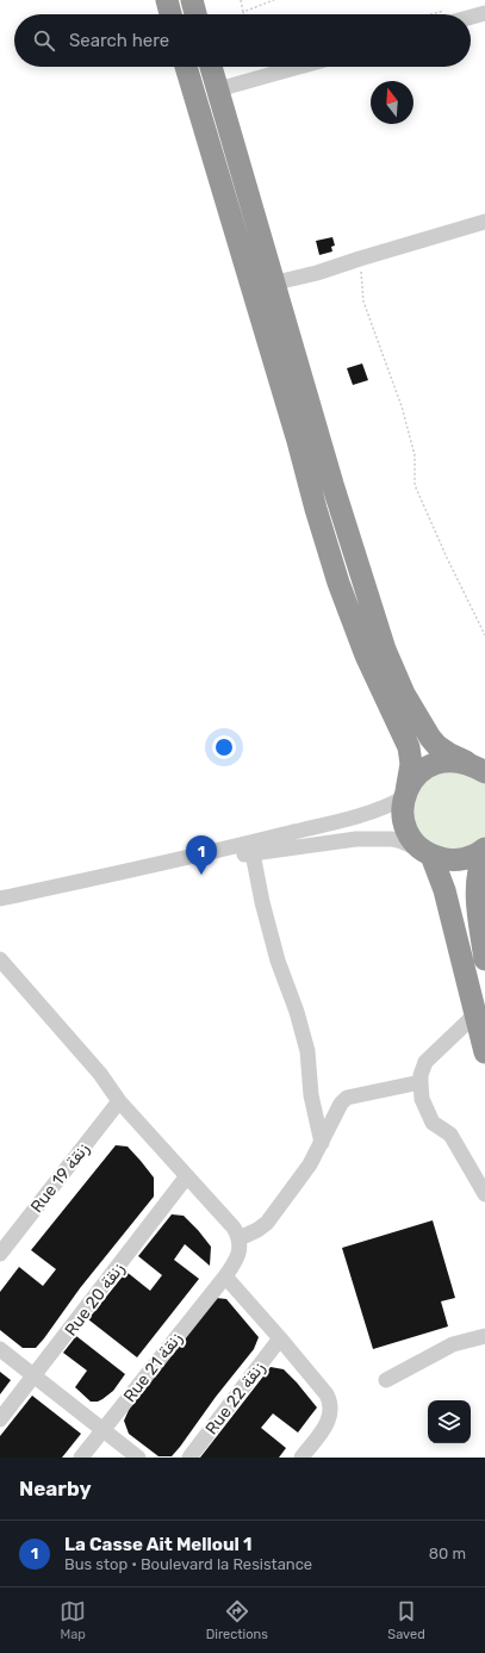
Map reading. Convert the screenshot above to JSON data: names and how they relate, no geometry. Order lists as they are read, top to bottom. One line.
{"streets":{"street":["Rue 19 زنقة","Rue 20 زنقة","Rue 21 زنقة","Rue 22 زنقة"]},"north":"top","page":{"search":"Search here","pins":"1","heading":"Nearby","list":[{"mark":"1","name":"La Casse Ait Melloul 1","note":"Bus stop · Boulevard la Resistance","value":"80 m"}],"nav":["Map","Directions","Saved"]}}
